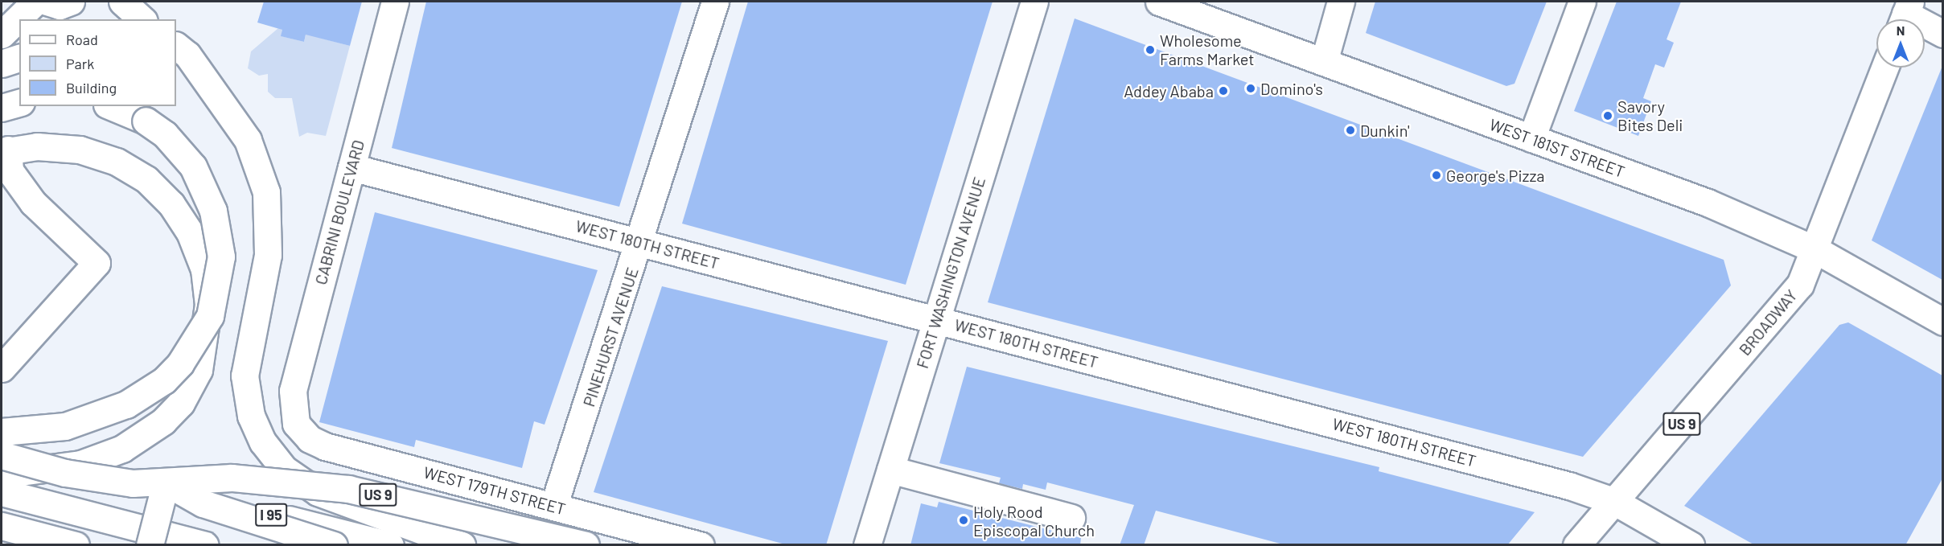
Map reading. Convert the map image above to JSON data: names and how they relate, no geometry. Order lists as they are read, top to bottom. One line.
{"streets":{"main road":["WEST 181ST STREET","CABRINI BOULEVARD","WEST 180TH STREET","FORT WASHINGTON AVENUE","BROADWAY","PINEHURST AVENUE","US 9","WEST 179TH STREET","I 95"]},"crossings":[["WEST 181ST STREET","BROADWAY"],["CABRINI BOULEVARD","WEST 180TH STREET"],["CABRINI BOULEVARD","WEST 179TH STREET"],["WEST 180TH STREET","FORT WASHINGTON AVENUE"],["WEST 180TH STREET","BROADWAY"],["WEST 180TH STREET","PINEHURST AVENUE"],["PINEHURST AVENUE","WEST 179TH STREET"],["US 9","I 95"]],"places":["Wholesome Farms Market","Domino's","Addey Ababa","Savory Bites Deli","Dunkin'","George's Pizza","Holy Rood Episcopal Church"],"legend":["Road","Park","Building"],"north":"top"}
